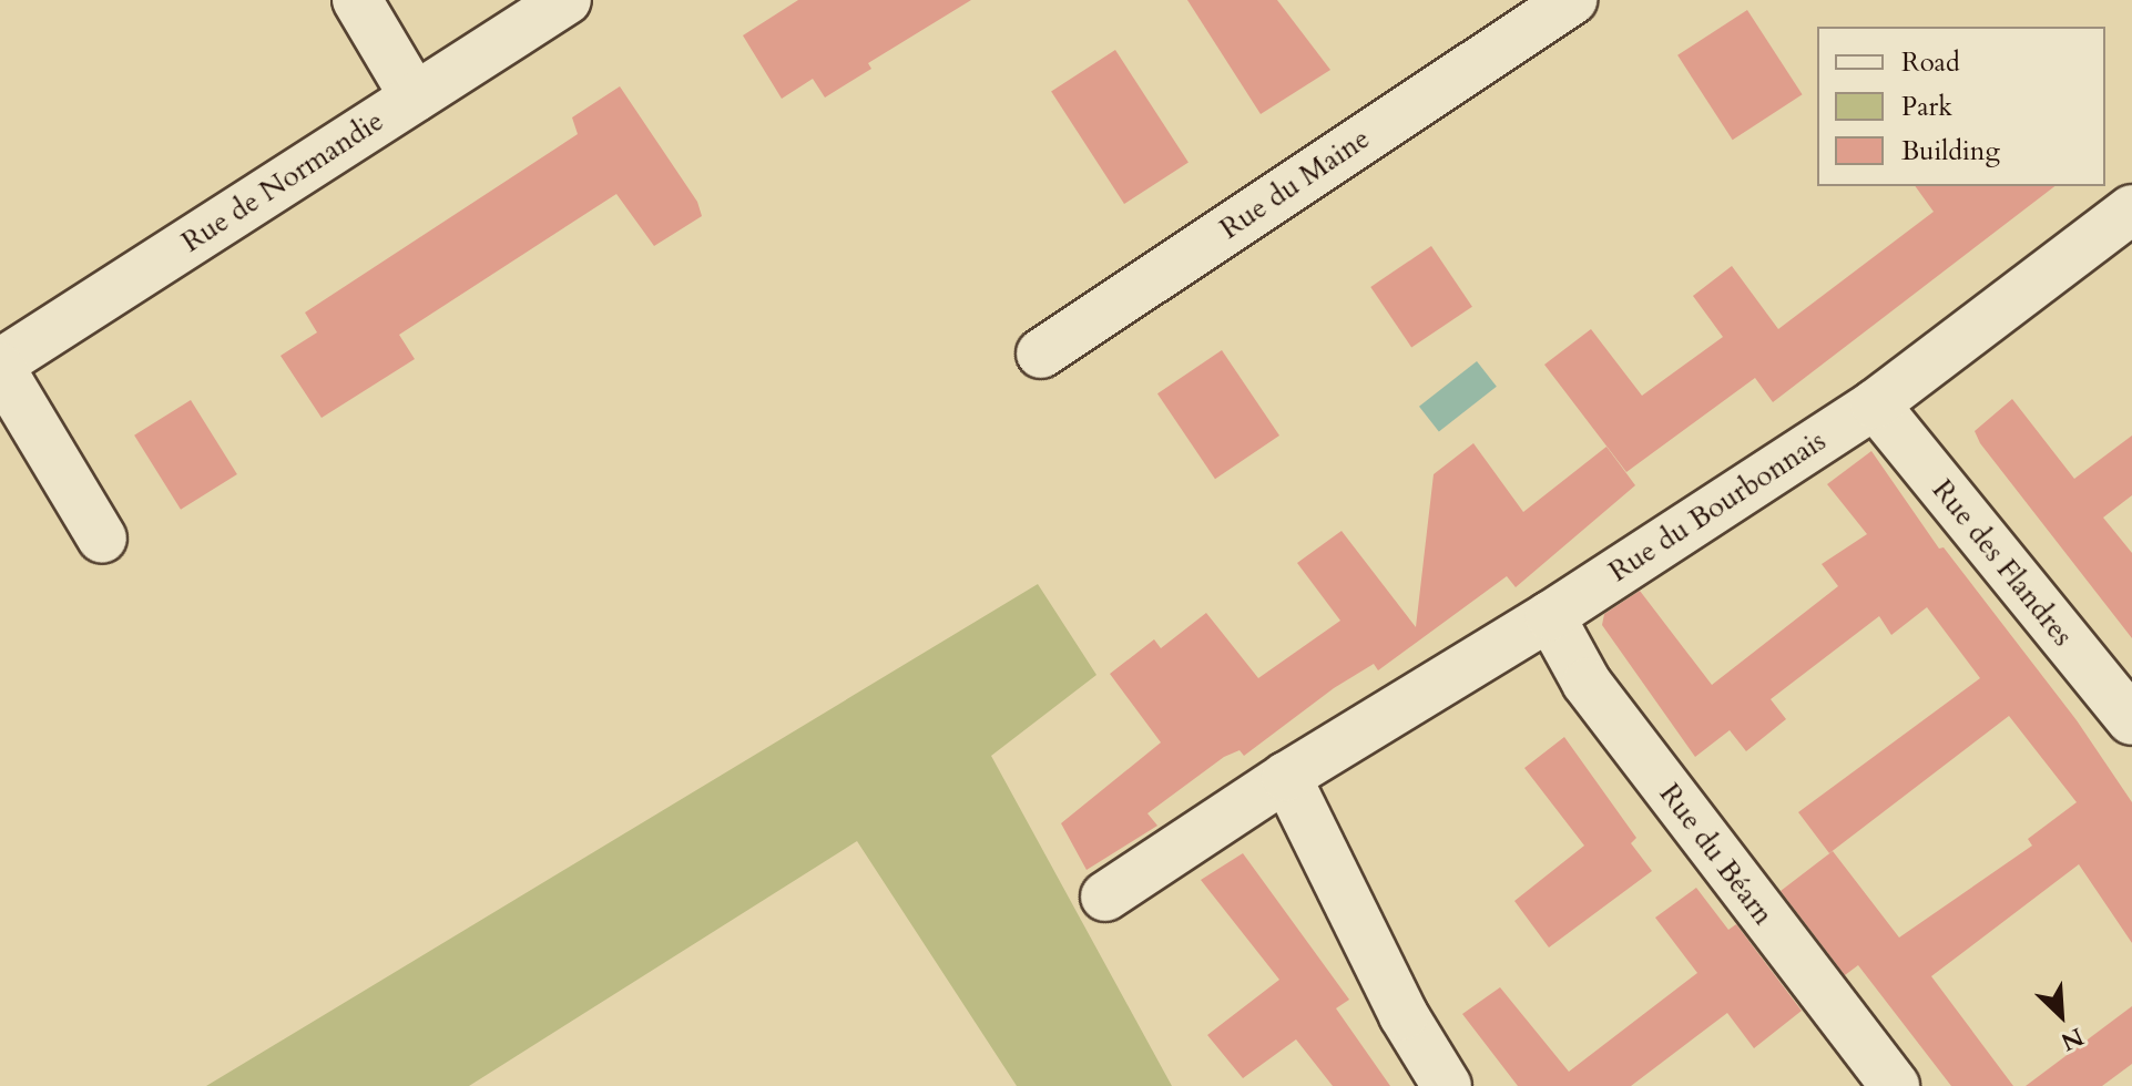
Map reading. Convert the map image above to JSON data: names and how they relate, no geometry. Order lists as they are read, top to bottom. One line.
{"streets":{"street":["Rue de Normandie","Rue du Maine","Rue du Bourbonnais","Rue des Flandres","Rue du Béarn"]},"crossings":[["Rue du Bourbonnais","Rue des Flandres"],["Rue du Bourbonnais","Rue du Béarn"]],"legend":["Road","Park","Building"],"north":"bottom right"}
